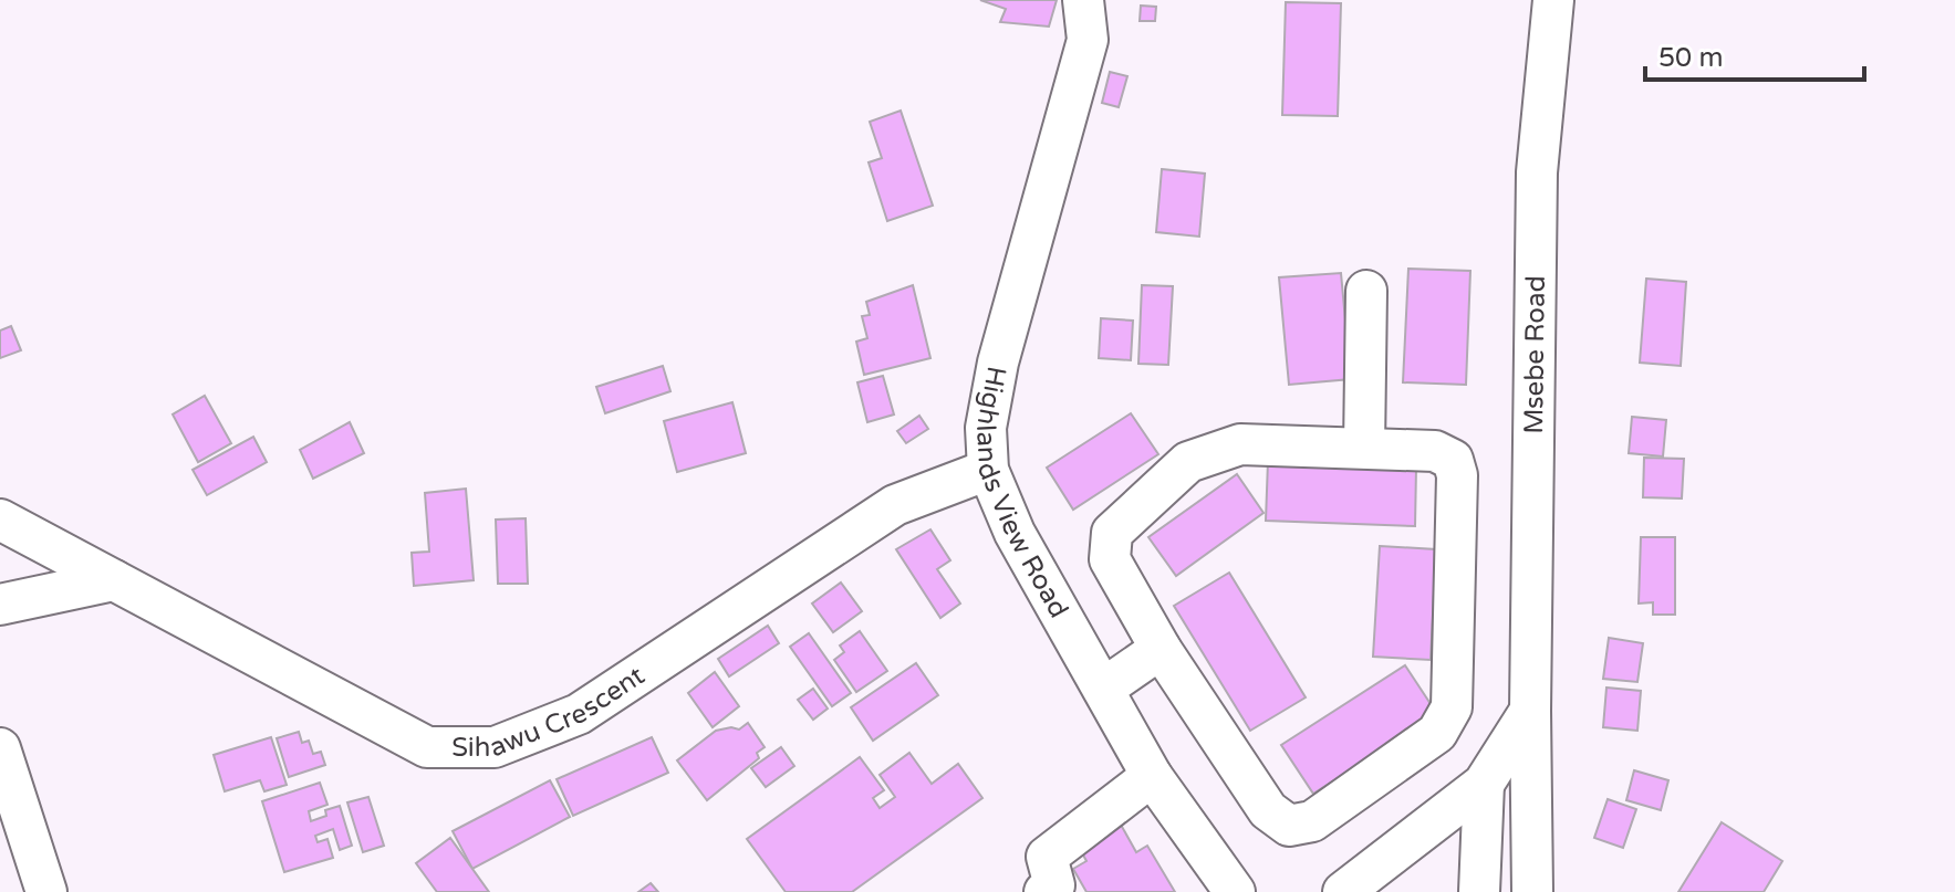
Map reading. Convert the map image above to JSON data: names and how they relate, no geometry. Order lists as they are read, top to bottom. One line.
{"streets":{"street":["Msebe Road","Highlands View Road","Sihawu Crescent"]},"crossings":[["Highlands View Road","Sihawu Crescent"]],"scale_bar":"50 m"}
